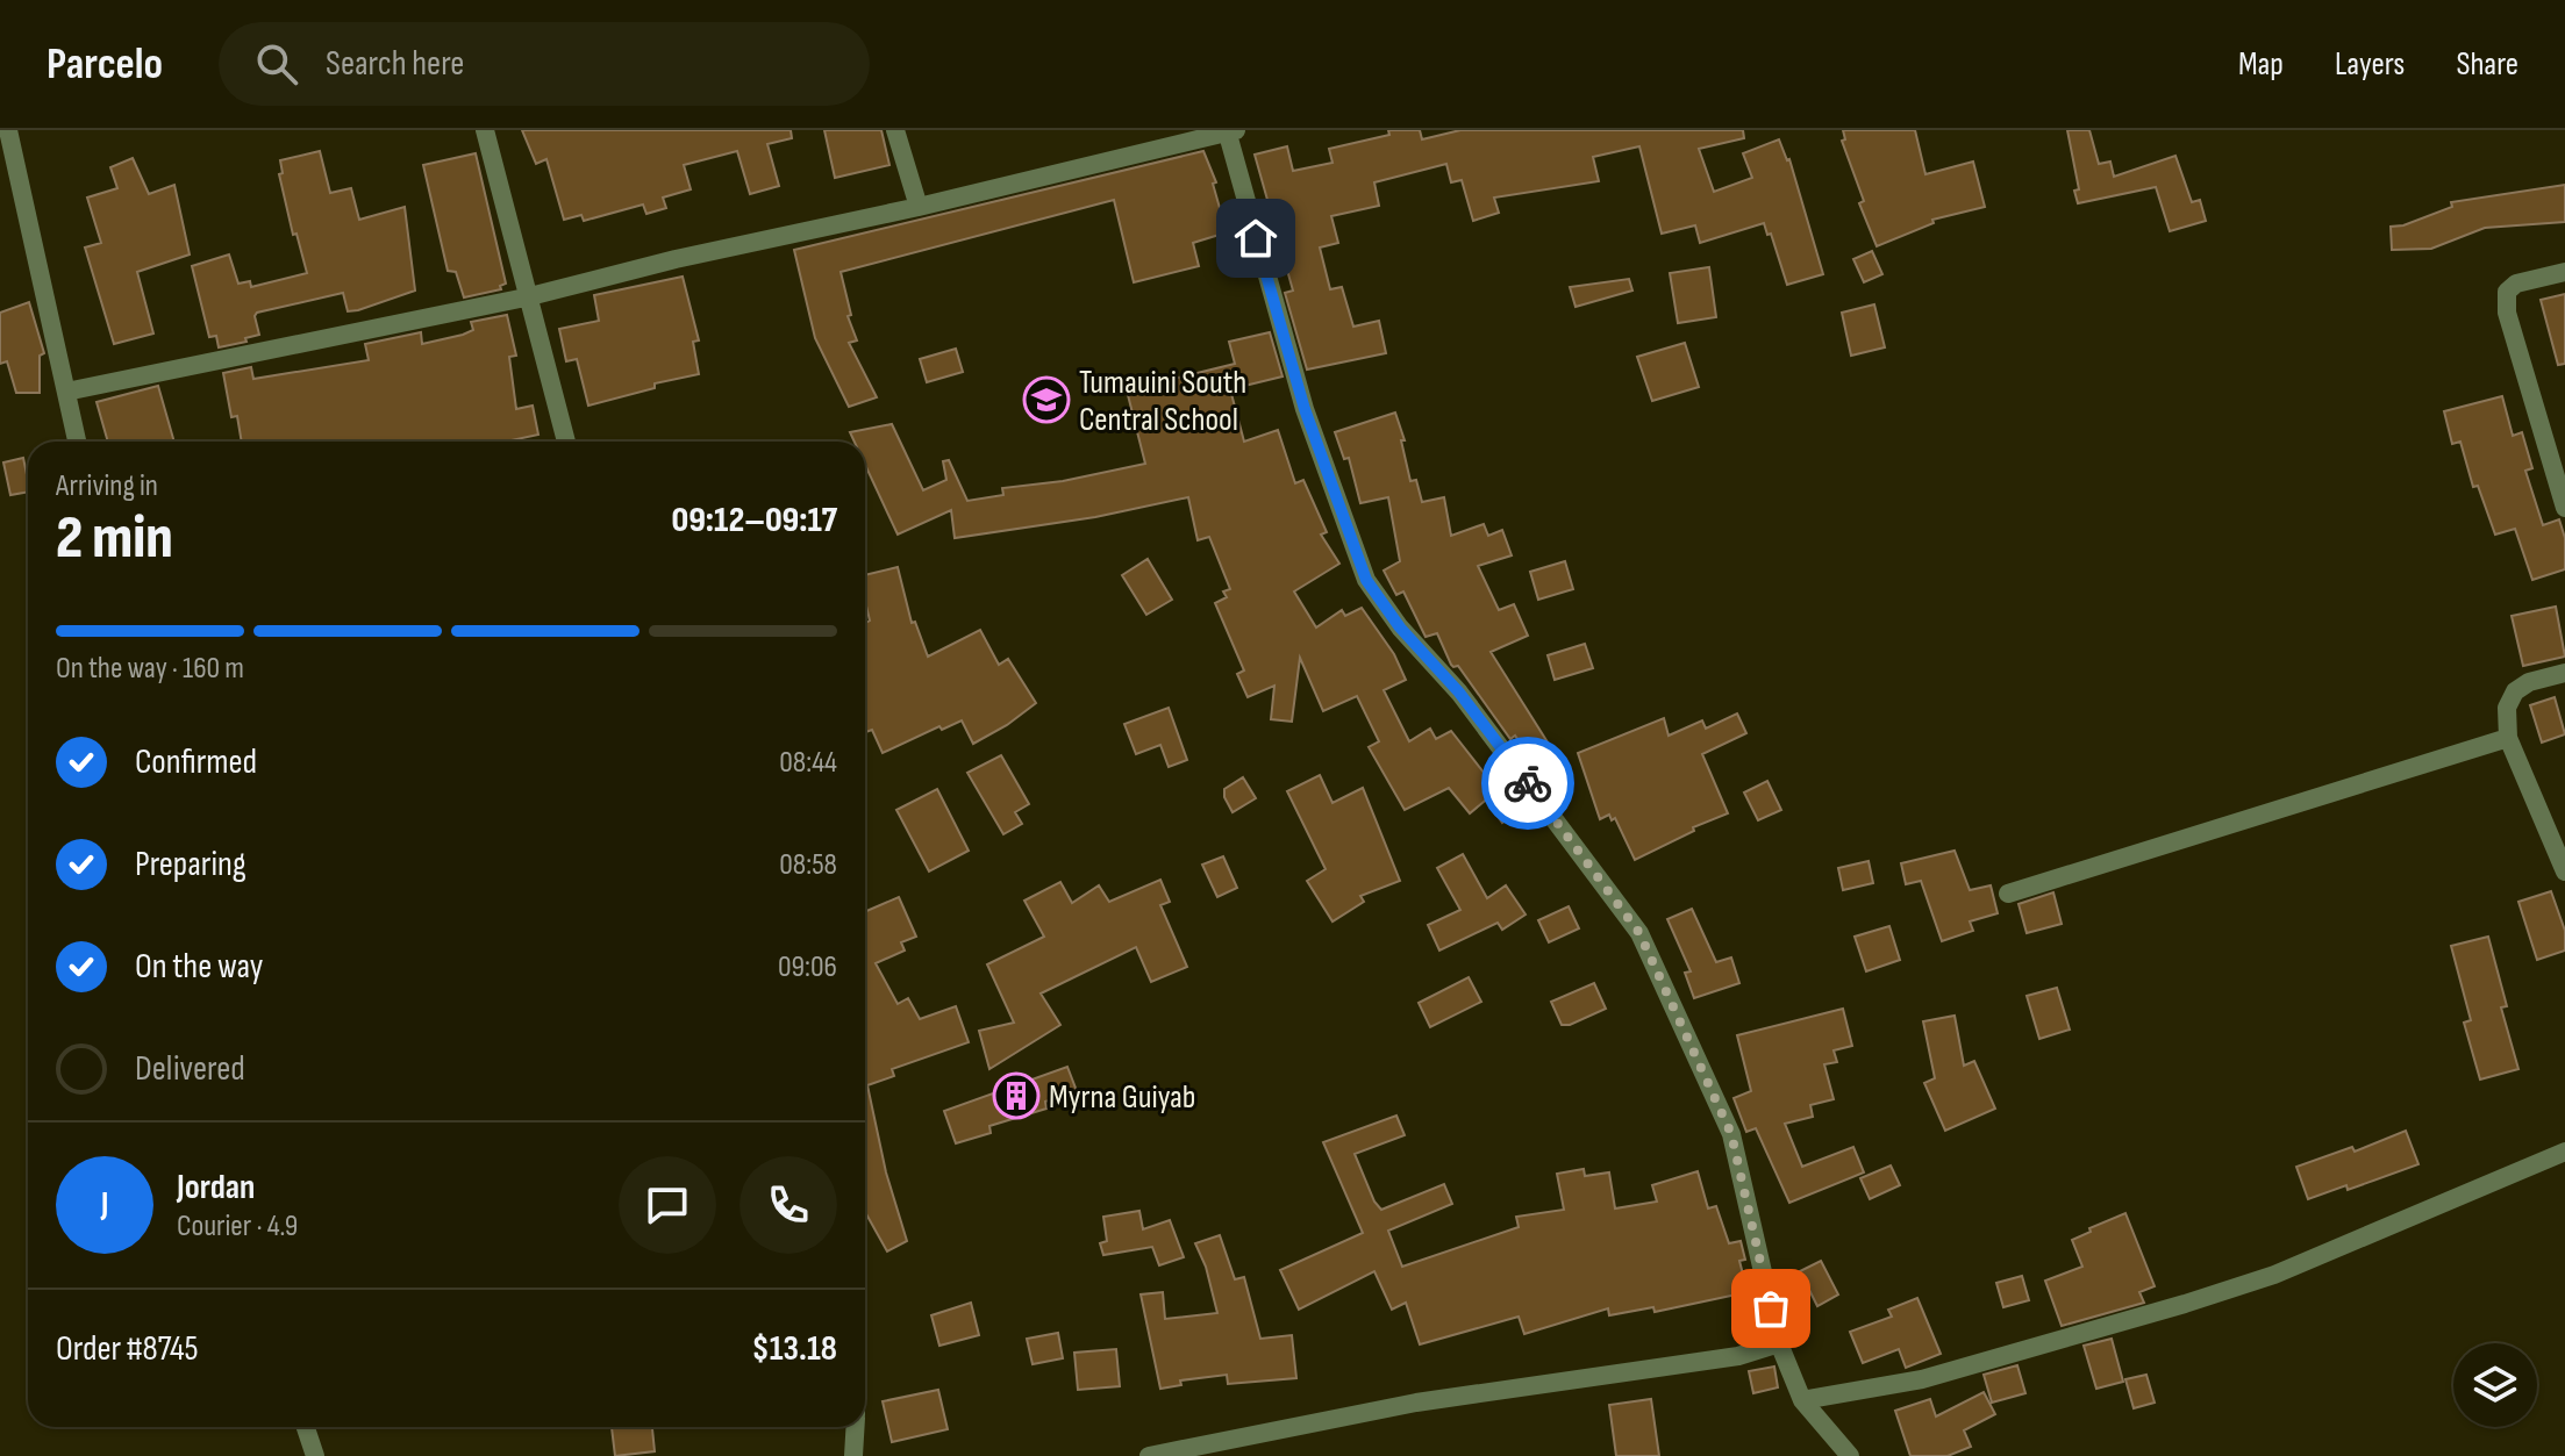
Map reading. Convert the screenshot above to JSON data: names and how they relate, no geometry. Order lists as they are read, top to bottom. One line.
{"places":{"school or university":["Tumauini South Central School"],"building":["Myrna Guiyab"]},"page":{"header":"Parcelo","search":"Search here","nav":["Map","Layers","Share"],"heading":["2 min","Arriving in","09:12–09:17"],"panel":["Jordan","Courier · 4.9","Order #8745","$13.18"],"bar":"On the way · 160 m","list":[["Confirmed","08:44"],["Preparing","08:58"],["On the way","09:06"],"Delivered"],"round":"J"}}
